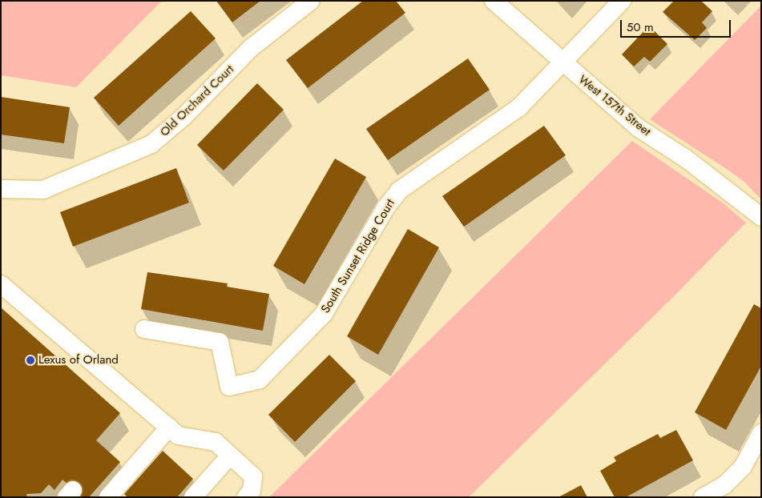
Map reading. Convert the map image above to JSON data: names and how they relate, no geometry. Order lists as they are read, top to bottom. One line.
{"streets":{"street":["Old Orchard Court","West 157th Street","South Sunset Ridge Court"]},"crossings":[["West 157th Street","South Sunset Ridge Court"]],"places":["Lexus of Orland"],"scale_bar":"50 m"}
